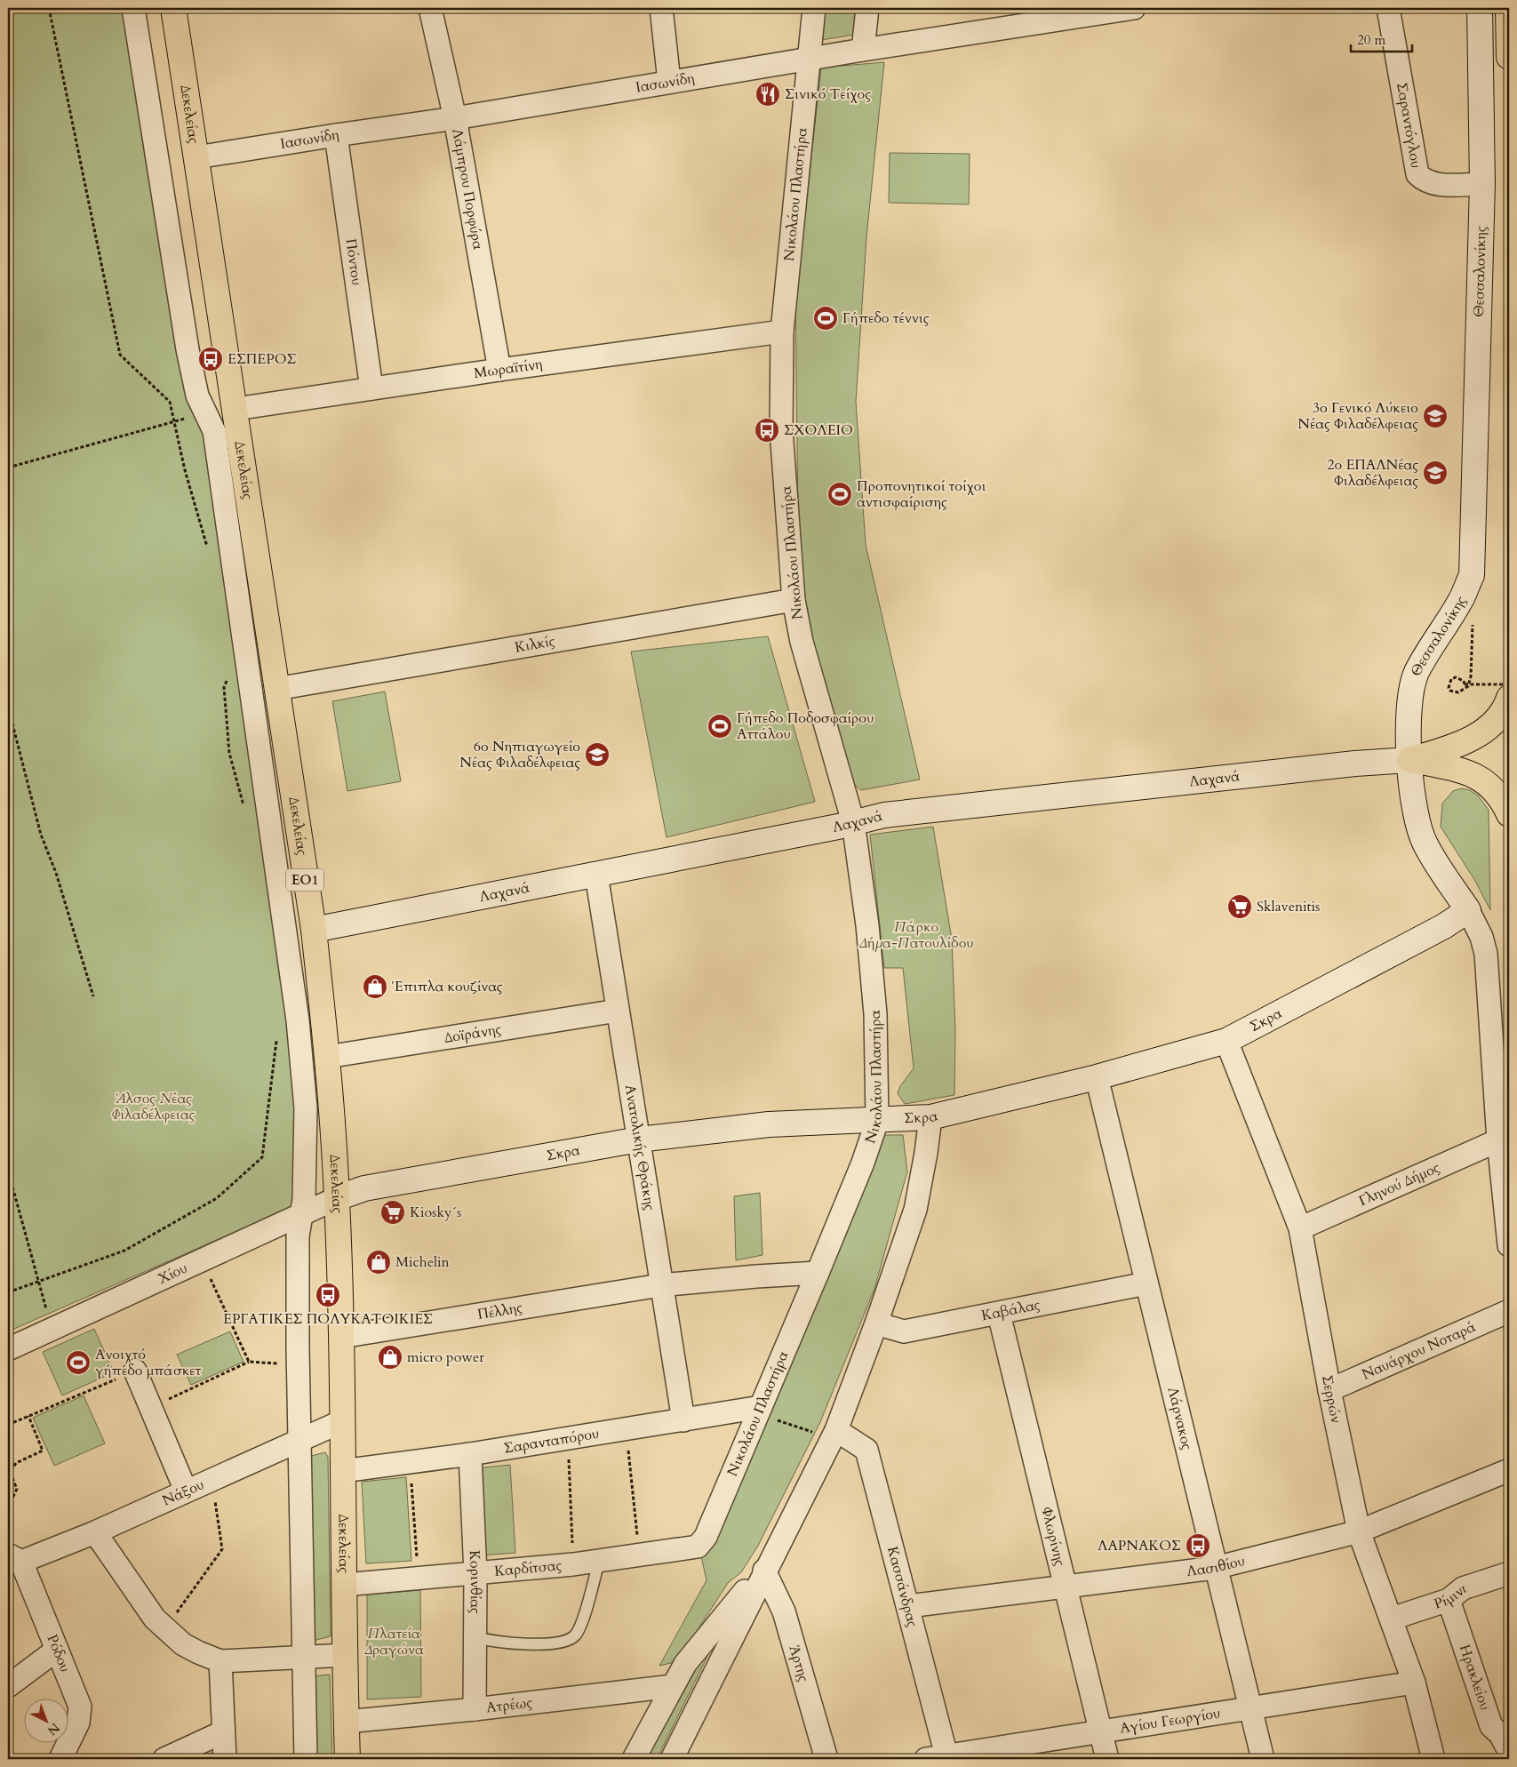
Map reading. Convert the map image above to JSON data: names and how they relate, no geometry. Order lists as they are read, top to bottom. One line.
{"streets":{"main road":["Δεκελείας","ΕΟ1"],"street":["Ιασωνίδη","Σαραντόγλου","Λάμπρου Πορφύρα","Νικολάου Πλαστήρα","Πόντου","Θεσσαλονίκης","Μωραϊτίνη","Κιλκίς","Λαχανά","Σκρα","Δοϊράνης","Ανατολικής Θράκης","Γληνού Δήμος","Χίου","Πέλλης","Καβάλας","Ναυάρχου Νοταρά","Σερρών","Λάρνακος","Σαρανταπόρου","Νάξου","Φλωρίνης","Λασιθίου","Καρδίτσας","Κορινθίας","Κασσάνδρας","Ρίμινι","Ρόδου","Άρτης","Ηρακλείου","Ατρέως","Αγίου Γεωργίου"]},"crossings":[["Ιασωνίδη","Δεκελείας"],["Ιασωνίδη","Λάμπρου Πορφύρα"],["Ιασωνίδη","Νικολάου Πλαστήρα"],["Ιασωνίδη","Πόντου"],["Δεκελείας","Μωραϊτίνη"],["Δεκελείας","Κιλκίς"],["Δεκελείας","Λαχανά"],["Δεκελείας","Σκρα"],["Δεκελείας","Δοϊράνης"],["Δεκελείας","Χίου"],["Δεκελείας","Πέλλης"],["Δεκελείας","Σαρανταπόρου"],["Δεκελείας","Νάξου"],["Δεκελείας","Καρδίτσας"],["Δεκελείας","Ατρέως"],["Σαραντόγλου","Θεσσαλονίκης"],["Λάμπρου Πορφύρα","Μωραϊτίνη"],["Νικολάου Πλαστήρα","Μωραϊτίνη"],["Νικολάου Πλαστήρα","Κιλκίς"],["Νικολάου Πλαστήρα","Λαχανά"],["Νικολάου Πλαστήρα","Σκρα"],["Νικολάου Πλαστήρα","Πέλλης"],["Νικολάου Πλαστήρα","Σαρανταπόρου"],["Νικολάου Πλαστήρα","Καρδίτσας"],["Πόντου","Μωραϊτίνη"],["Θεσσαλονίκης","Λαχανά"],["Θεσσαλονίκης","Σκρα"],["Θεσσαλονίκης","Γληνού Δήμος"],["Λαχανά","Ανατολικής Θράκης"],["Σκρα","Ανατολικής Θράκης"],["Σκρα","Χίου"],["Σκρα","Σερρών"],["Σκρα","Λάρνακος"],["Δοϊράνης","Ανατολικής Θράκης"],["Ανατολικής Θράκης","Πέλλης"],["Ανατολικής Θράκης","Σαρανταπόρου"],["Γληνού Δήμος","Σερρών"],["Καβάλας","Λάρνακος"],["Καβάλας","Φλωρίνης"],["Ναυάρχου Νοταρά","Σερρών"],["Σερρών","Λασιθίου"],["Σερρών","Ρίμινι"],["Σερρών","Αγίου Γεωργίου"],["Λάρνακος","Λασιθίου"],["Λάρνακος","Αγίου Γεωργίου"],["Σαρανταπόρου","Κορινθίας"],["Νάξου","Ρόδου"],["Φλωρίνης","Λασιθίου"],["Φλωρίνης","Αγίου Γεωργίου"],["Λασιθίου","Κασσάνδρας"],["Καρδίτσας","Κορινθίας"],["Κορινθίας","Ατρέως"],["Κασσάνδρας","Αγίου Γεωργίου"],["Ρίμινι","Ηρακλείου"]],"parks":["Πάρκο Δήμα-Πατουλίδου","Άλσος Νέας Φιλαδέλφειας","Πλατεία Δραγώνα"],"places":{"restaurant":["Σινικό Τείχος"],"sports":["Γήπεδο τέννις","Προπονητικοί τοίχοι αντισφαίρισης","Γήπεδο Ποδοσφαίρου Αττάλου","Ανοιχτό γήπεδο μπάσκετ"],"bus stop":["ΕΣΠΕΡΟΣ","ΣΧΟΛΕΙΟ","ΕΡΓΑΤΙΚΕΣ ΠΟΛΥΚΑΤΟΙΚΙΕΣ","ΛΑΡΝΑΚΟΣ"],"school or university":["3ο Γενικό Λύκειο Νέας Φιλαδέλφειας","2ο ΕΠΑΛΝέας Φιλαδέλφειας","6ο Νηπιαγωγείο Νέας Φιλαδέλφειας"],"supermarket":["Sklavenitis","Kiosky´s"],"shop":["Έπιπλα κουζίνας","Michelin","micro power"]},"scale_bar":"20 m","north":"bottom right"}
